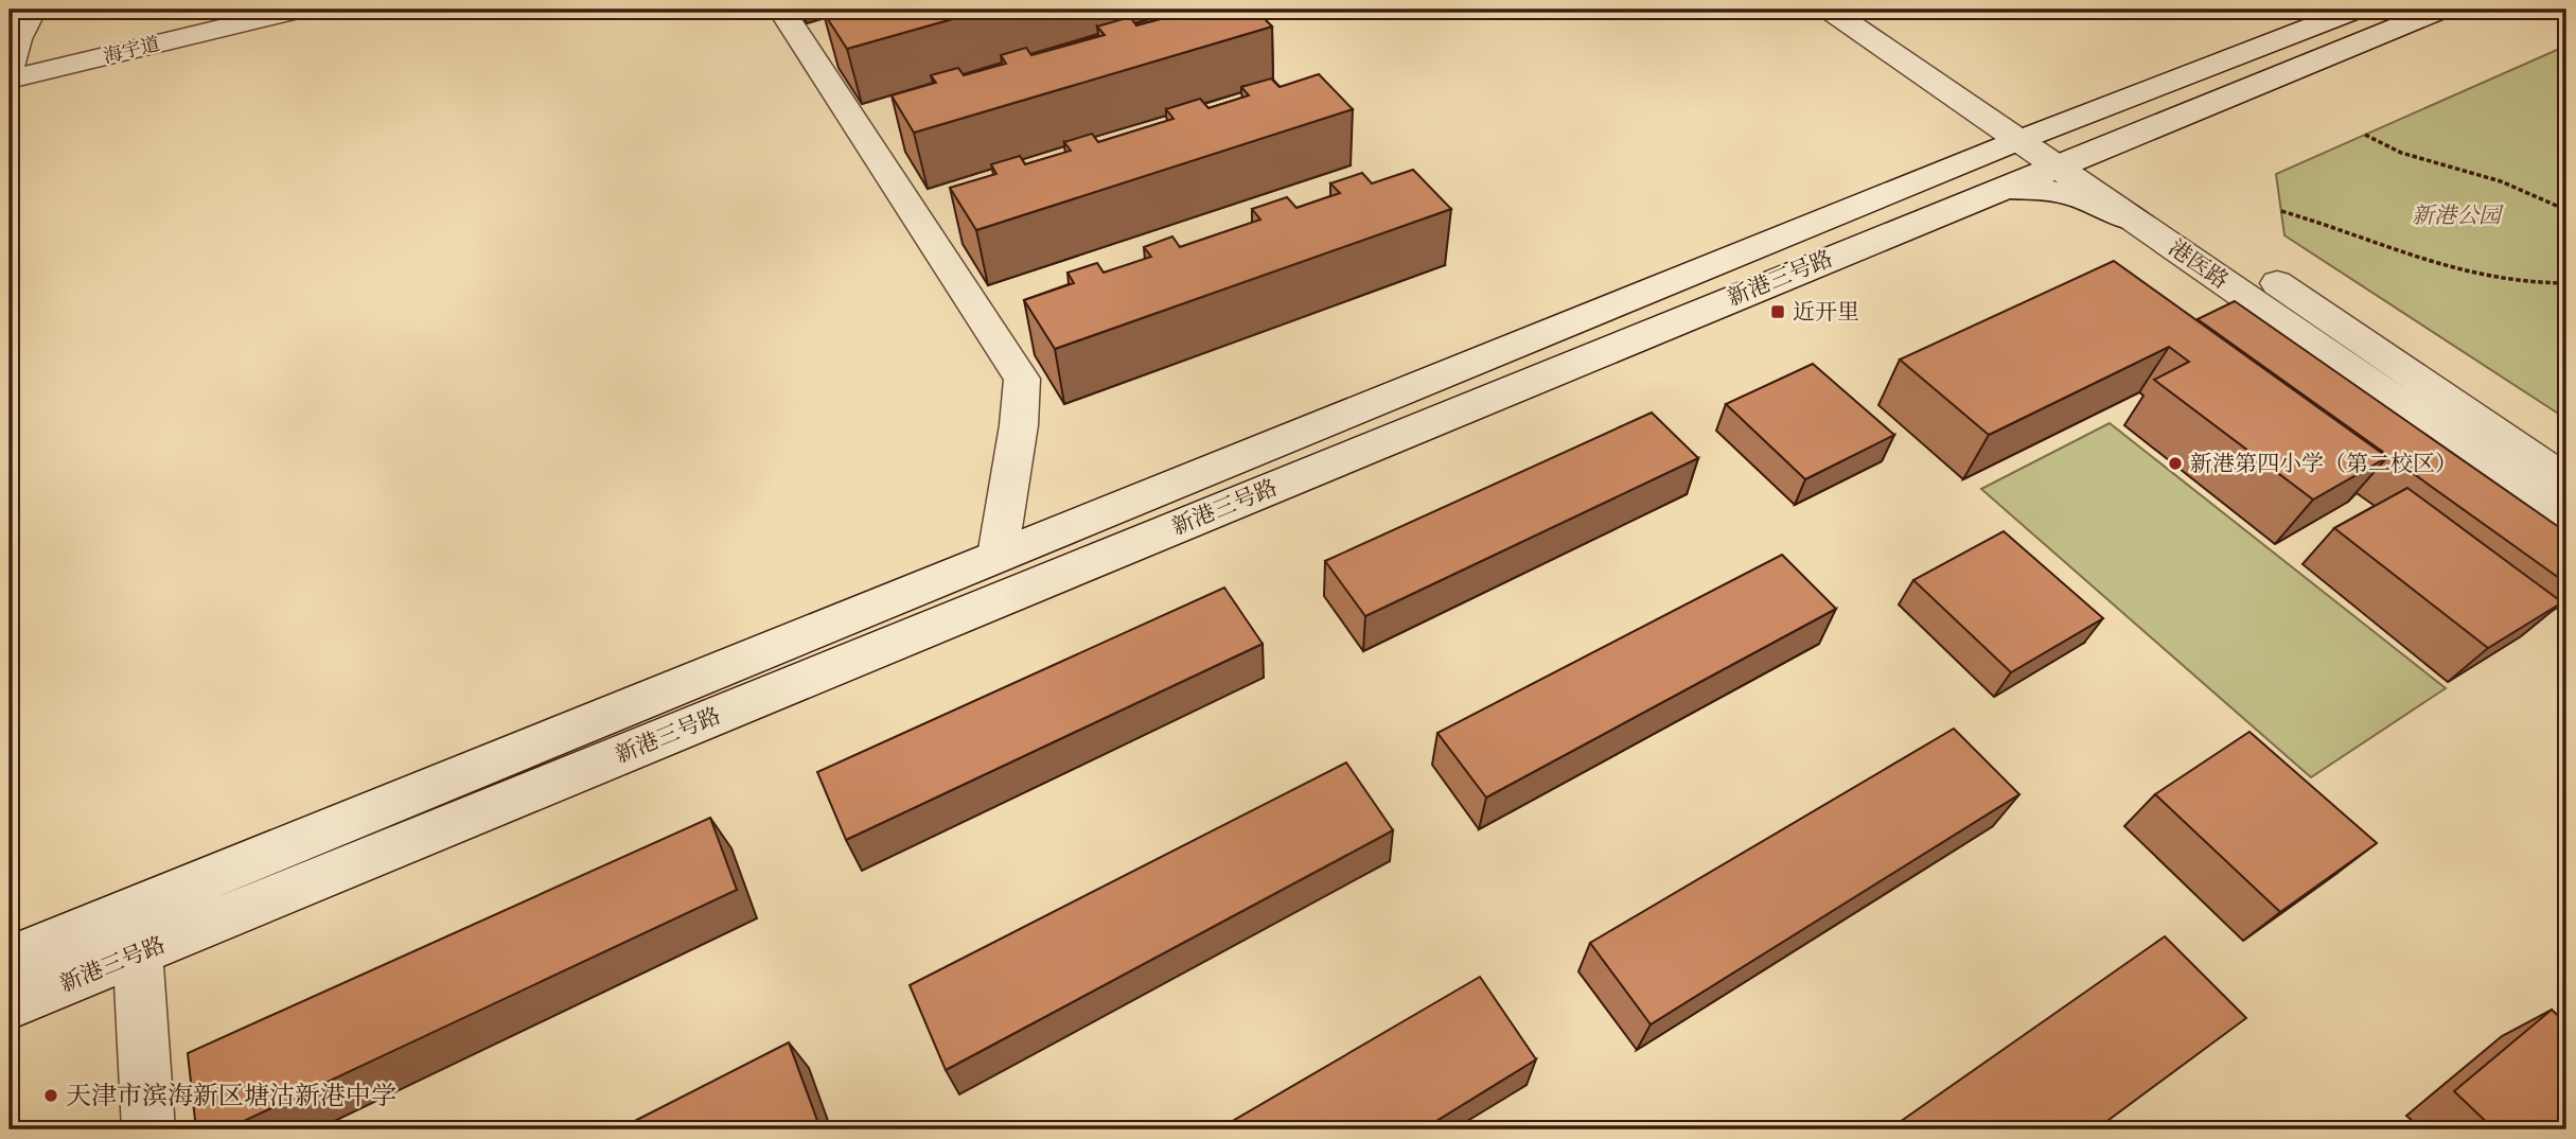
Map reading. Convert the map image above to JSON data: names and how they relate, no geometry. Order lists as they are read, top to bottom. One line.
{"streets":{"main road":["海宇道","港医路","新港三号路"]},"crossings":[["港医路","新港三号路"]],"parks":["新港公园"],"places":{"transit":["近开里"],"other":["新港第四小学（第二校区）","天津市滨海新区塘沽新港中学"]}}
